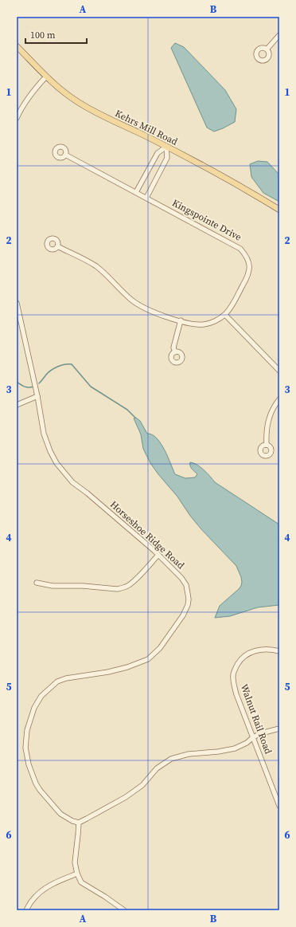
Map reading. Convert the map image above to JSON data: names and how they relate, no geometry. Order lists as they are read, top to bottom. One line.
{"streets":{"main road":["Kehrs Mill Road"],"street":["Kingspointe Drive","Horseshoe Ridge Road","Walnut Rail Road"]},"scale_bar":"100 m","grid":{"columns":["A","B"],"rows":["1","2","3","4","5","6"]}}
